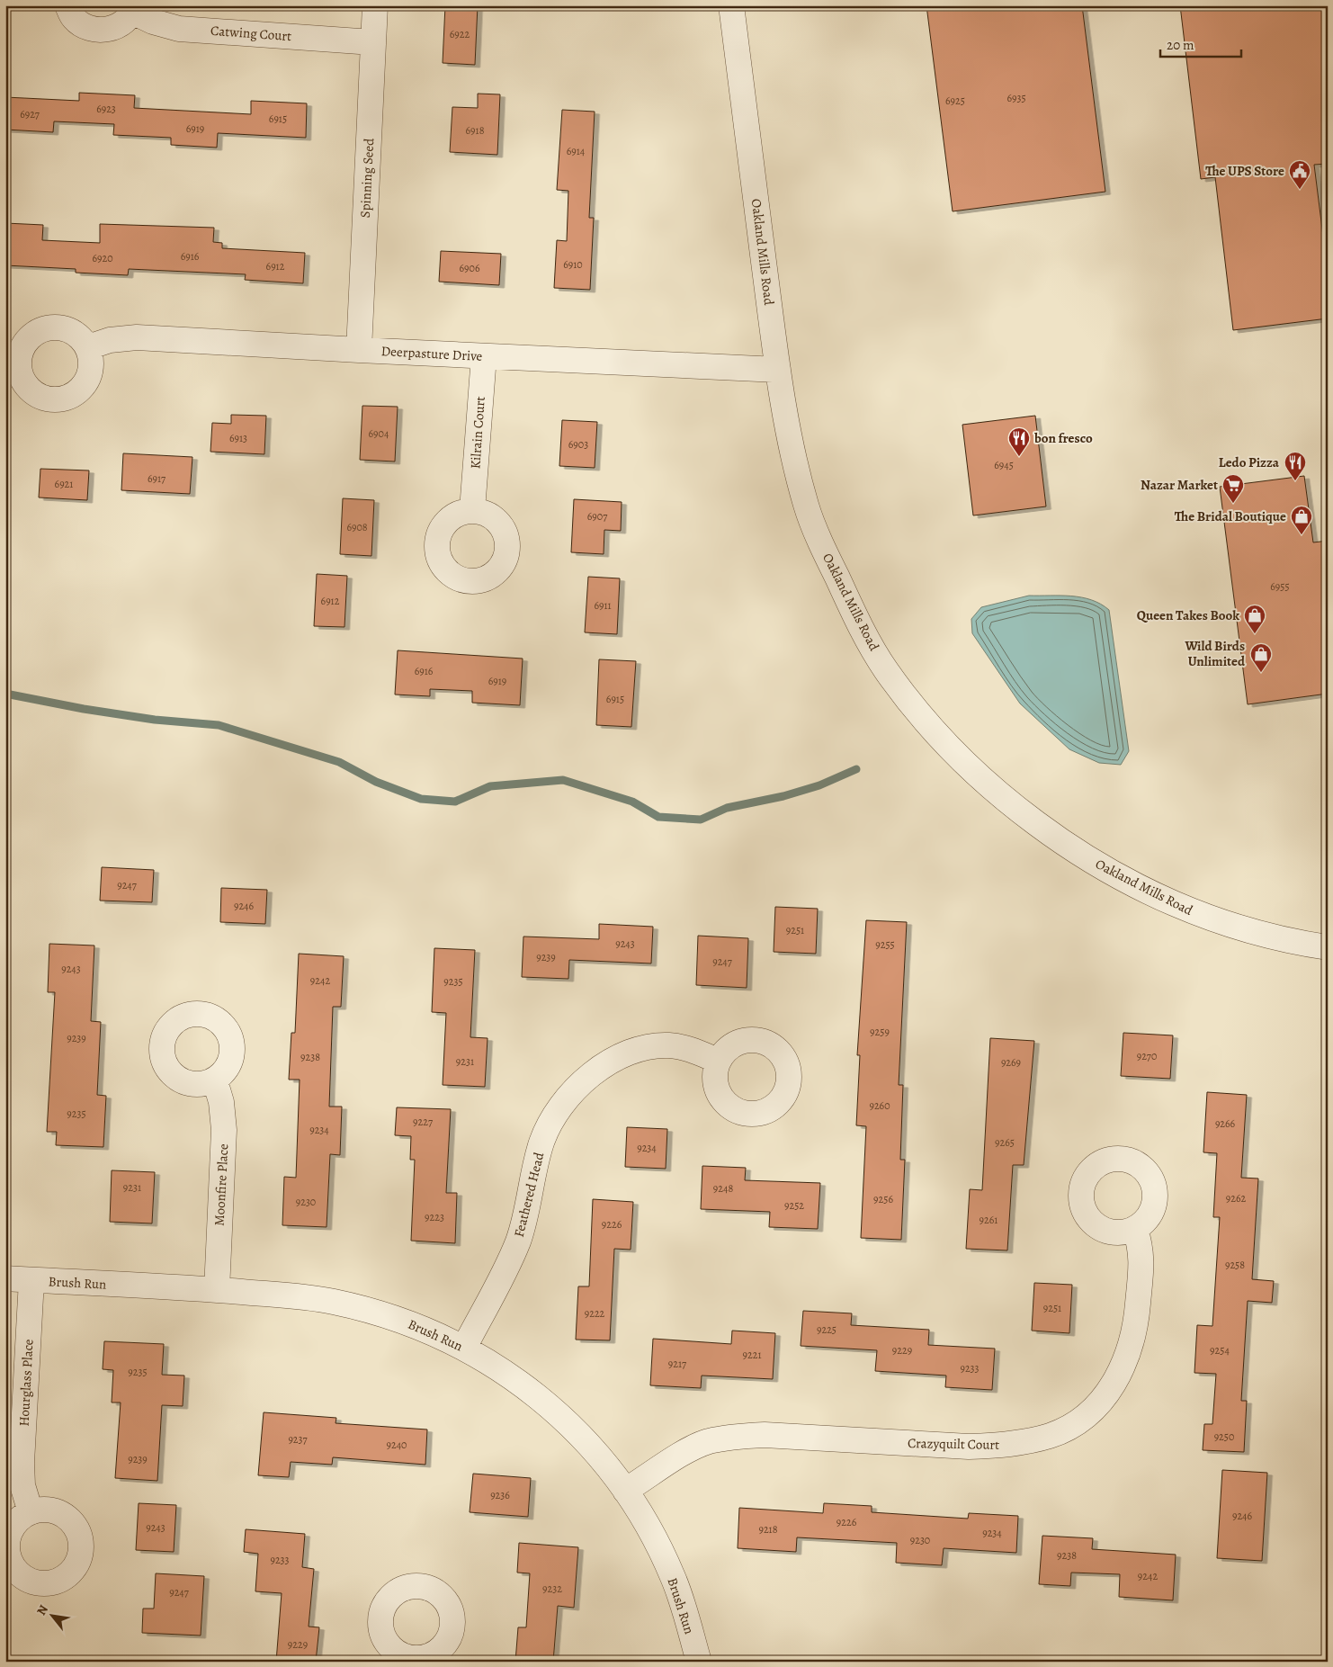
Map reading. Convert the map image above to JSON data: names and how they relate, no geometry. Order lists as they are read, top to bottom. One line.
{"streets":{"street":["Catwing Court","Spinning Seed","Oakland Mills Road","Deerpasture Drive","Kilrain Court","Moonfire Place","Feathered Head","Brush Run","Hourglass Place","Crazyquilt Court"]},"crossings":[["Catwing Court","Spinning Seed"],["Spinning Seed","Deerpasture Drive"],["Oakland Mills Road","Deerpasture Drive"],["Deerpasture Drive","Kilrain Court"],["Moonfire Place","Brush Run"],["Feathered Head","Brush Run"],["Brush Run","Hourglass Place"],["Brush Run","Crazyquilt Court"]],"places":{"public building":["The UPS Store"],"restaurant":["bon fresco","Ledo Pizza"],"supermarket":["Nazar Market"],"shop":["The Bridal Boutique","Queen Takes Book","Wild Birds Unlimited"]},"house_numbers":["6922","6935","6925","6923","6927","6915","6919","6918","6914","6916","6920","6910","6912","6906","6904","6913","6903","6945","6917","6921","6907","6908","6955","6912","6911","6916","6919","6915","9247","9246","9251","9243","9255","9239","9247","9243","9242","9235","9259","9239","9270","9238","9231","9269","9260","9235","9227","9266","9234","9265","9234","9231","9248","9262","9256","9230","9252","9223","9261","9226","9258","9251","9222","9225","9229","9254","9221","9217","9233","9235","9250","9237","9240","9239","9236","9246","9226","9243","9218","9234","9230","9238","9233","9242","9232","9247","9229"],"scale_bar":"20 m","north":"top left"}
